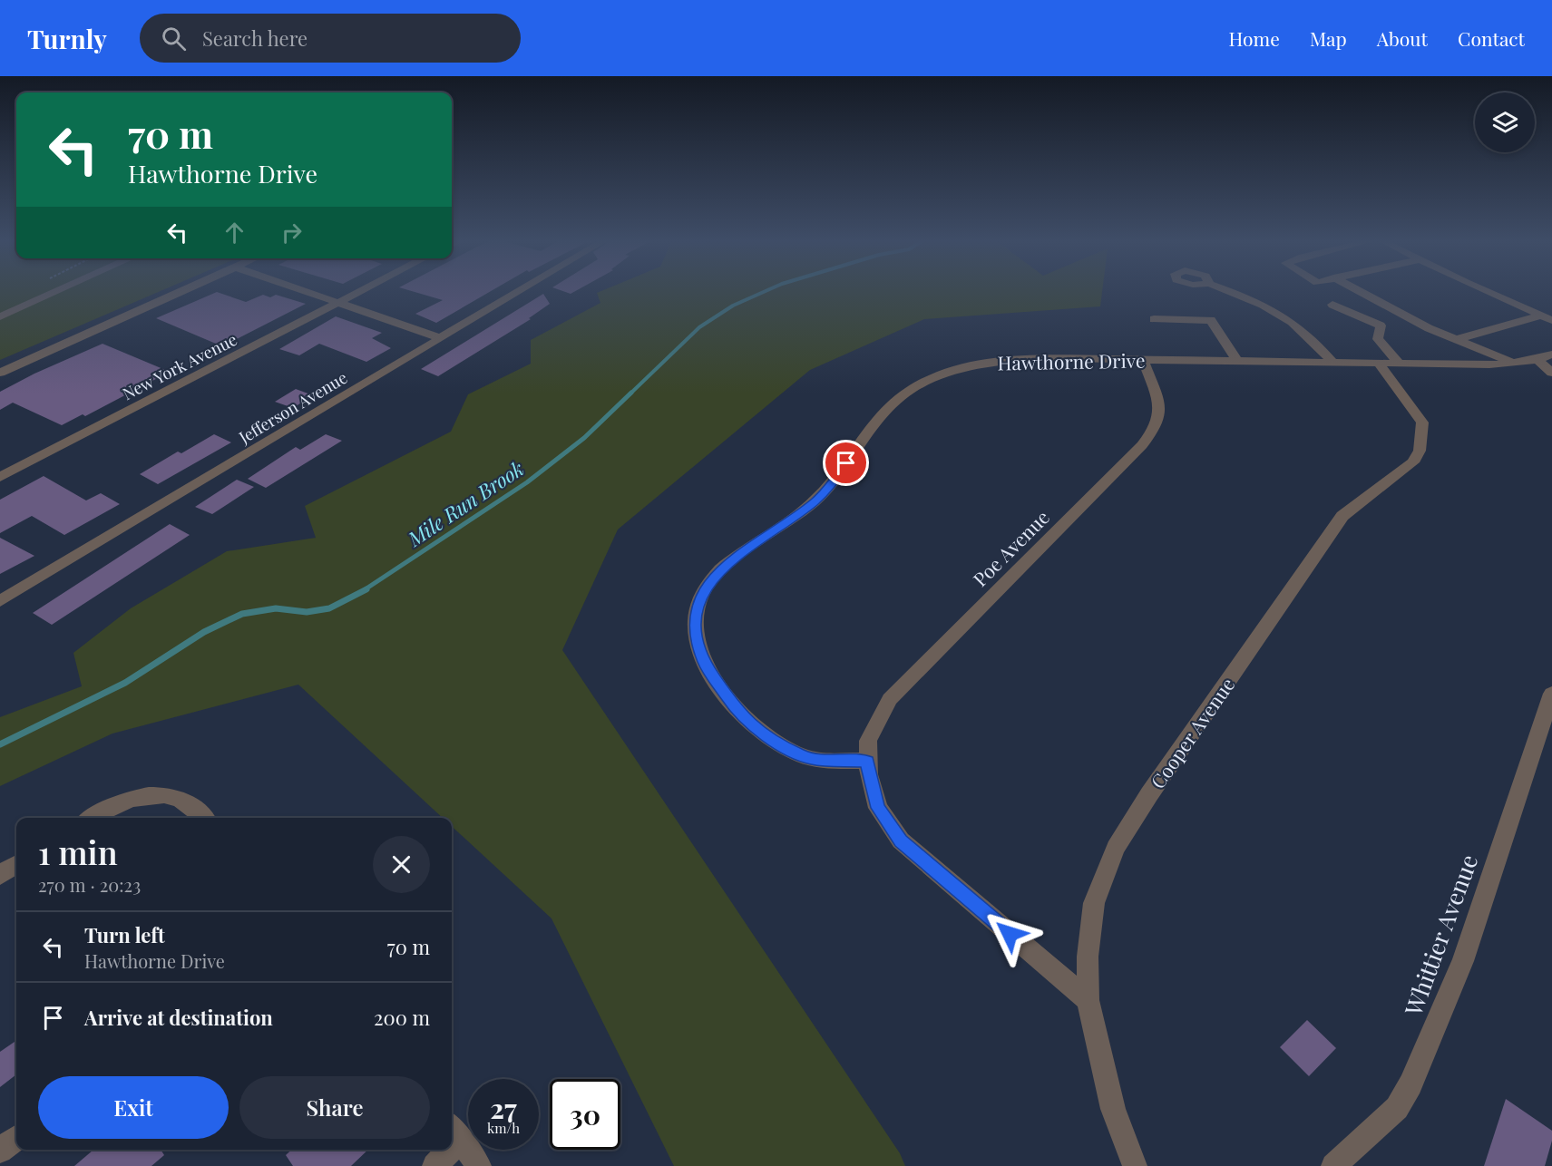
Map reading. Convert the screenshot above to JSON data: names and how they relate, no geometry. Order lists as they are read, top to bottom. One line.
{"streets":{"street":["Hawthorne Drive","New York Avenue","Jefferson Avenue","Poe Avenue","Cooper Avenue","Whittier Avenue"]},"crossings":[["Hawthorne Drive","Poe Avenue"],["Hawthorne Drive","Cooper Avenue"]],"water":["Mile Run Brook"],"page":{"header":"Turnly","search":"Search here","nav":["Home","Map","About","Contact"],"turn":["70 m","Hawthorne Drive"],"heading":["1 min","270 m · 20:23"],"list":[{"name":"Turn left","note":"Hawthorne Drive","value":"70 m"},{"name":"Arrive at destination","value":"200 m"}],"buttons":["Exit","Share"],"speed":"27 km/h","limit":"30"}}
